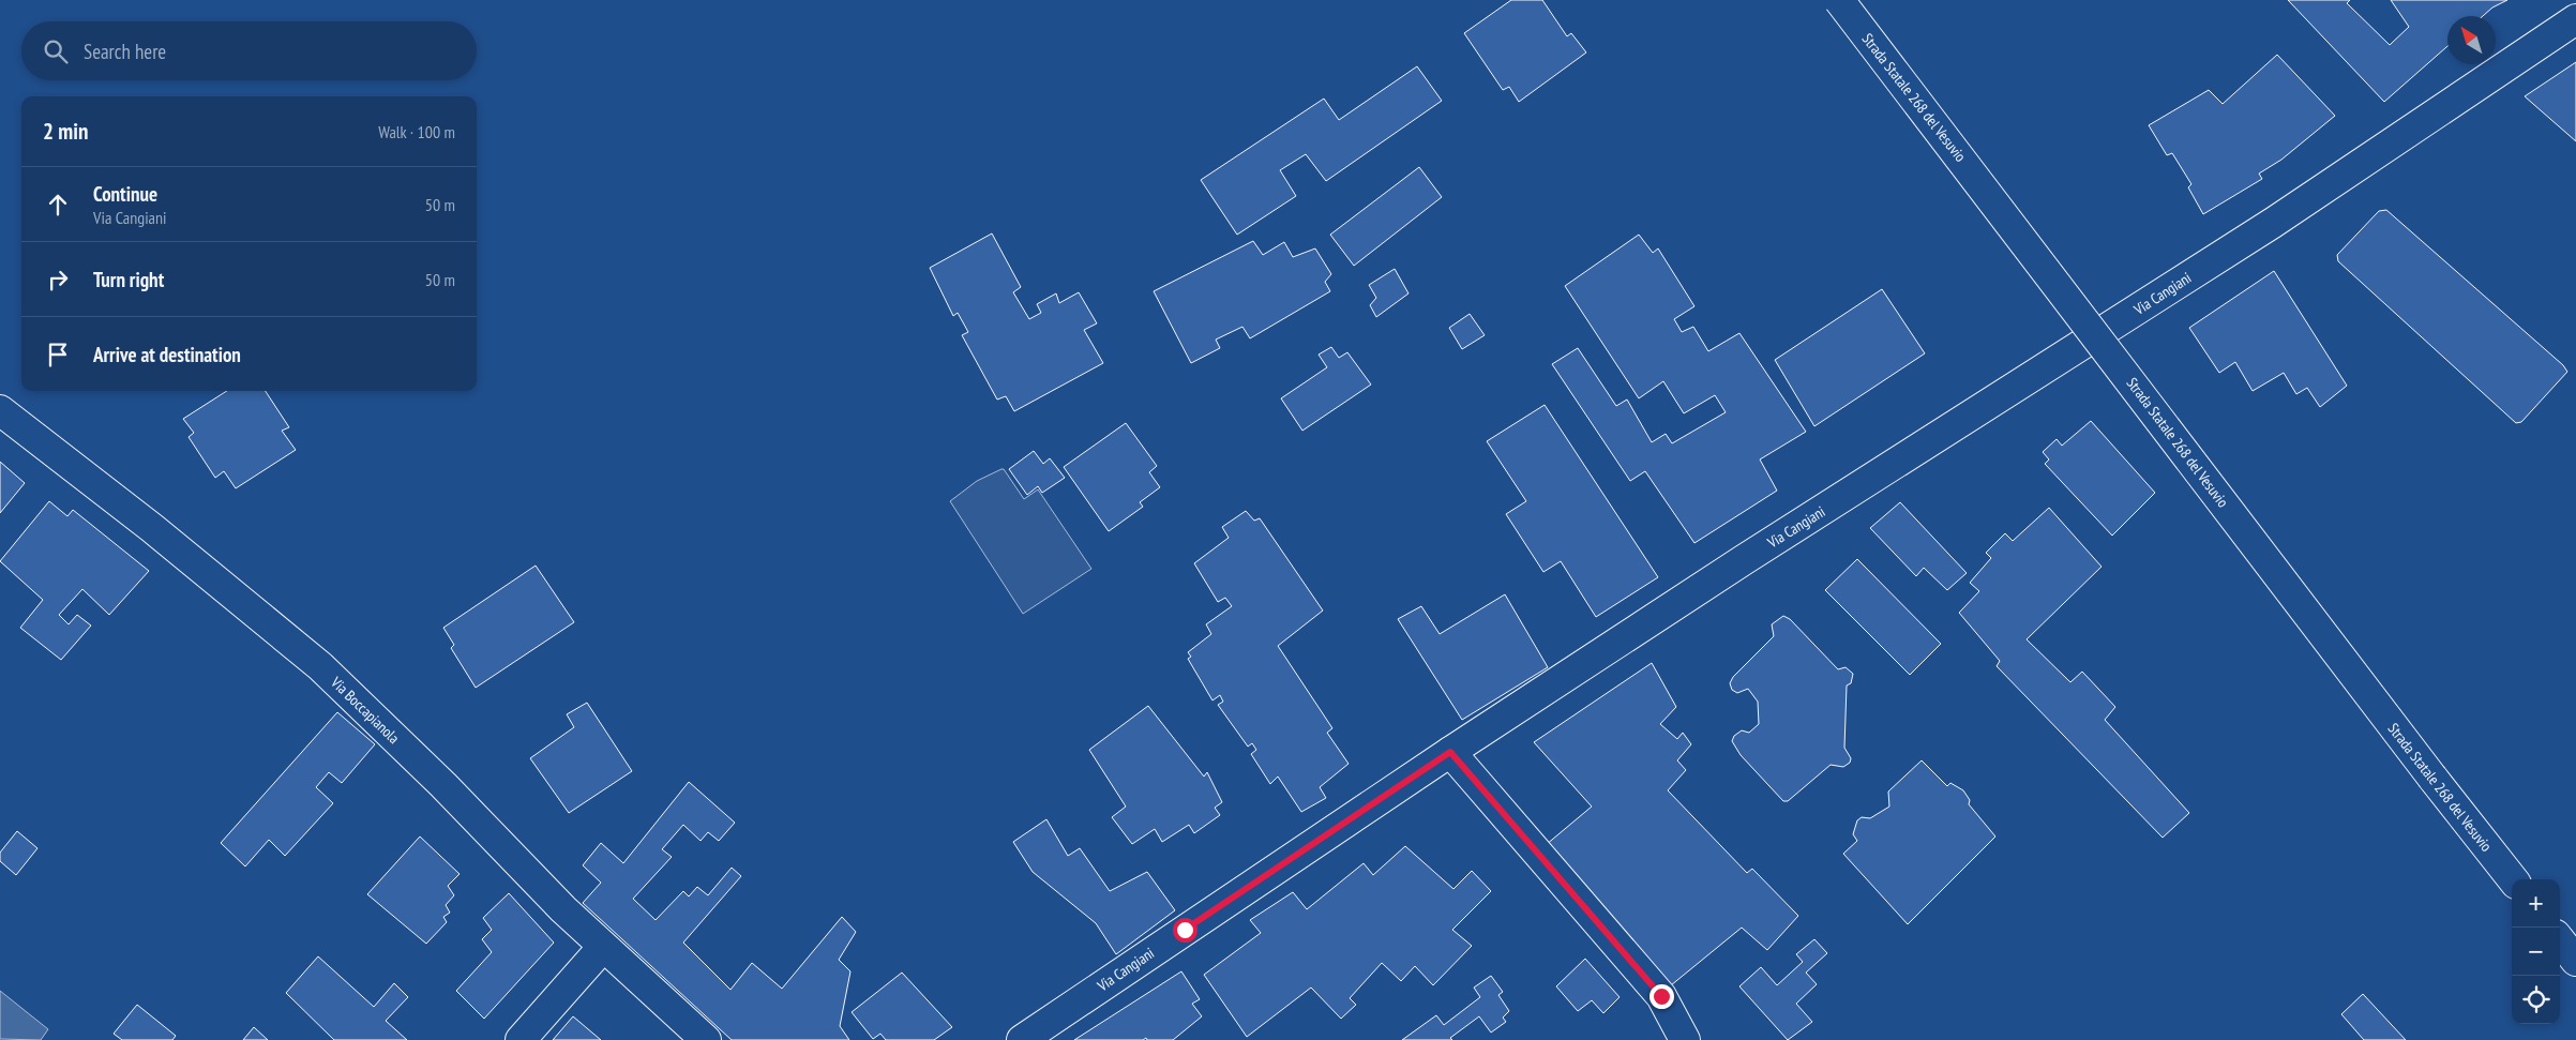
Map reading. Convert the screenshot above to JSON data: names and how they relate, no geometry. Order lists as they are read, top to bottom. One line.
{"streets":{"main road":["Strada Statale 268 del Vesuvio","Via Cangiani","Via Boccapianola"]},"north":"top left","page":{"search":"Search here","heading":["2 min","Walk · 100 m"],"list":[["Continue","Via Cangiani","50 m"],["Turn right","50 m"],"Arrive at destination"],"map_buttons":["+","−"]}}
